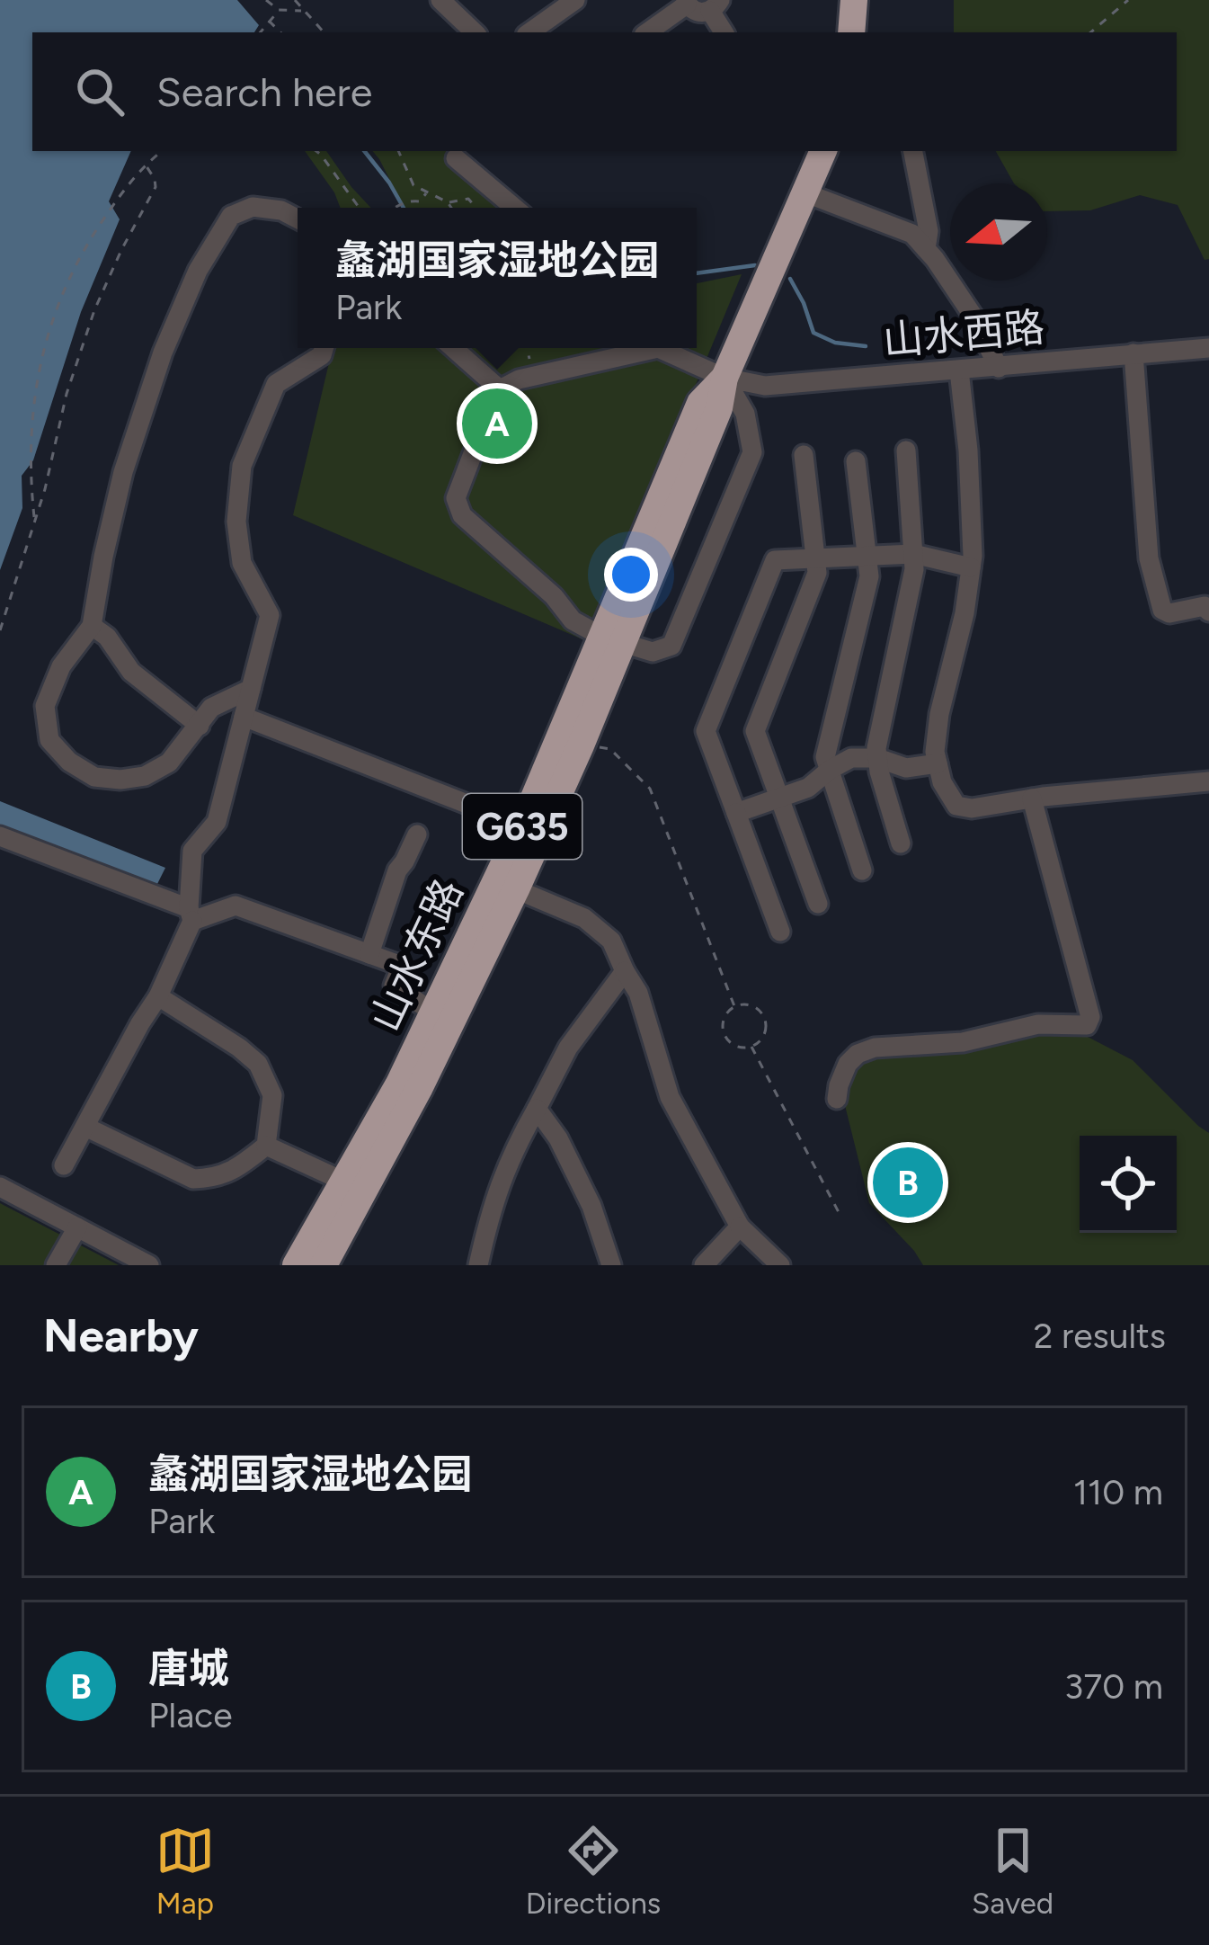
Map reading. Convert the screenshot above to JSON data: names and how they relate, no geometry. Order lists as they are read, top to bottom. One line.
{"streets":{"highway":["G635","山水东路"],"street":["山水西路"]},"crossings":[["山水西路","山水东路"]],"north":"left","page":{"search":"Search here","popup":["蠡湖国家湿地公园","Park"],"pins":["A","B"],"heading":["Nearby","2 results"],"list":[{"mark":"A","name":"蠡湖国家湿地公园","note":"Park","value":"110 m"},{"mark":"B","name":"唐城","note":"Place","value":"370 m"}],"nav":["Map","Directions","Saved"]}}
